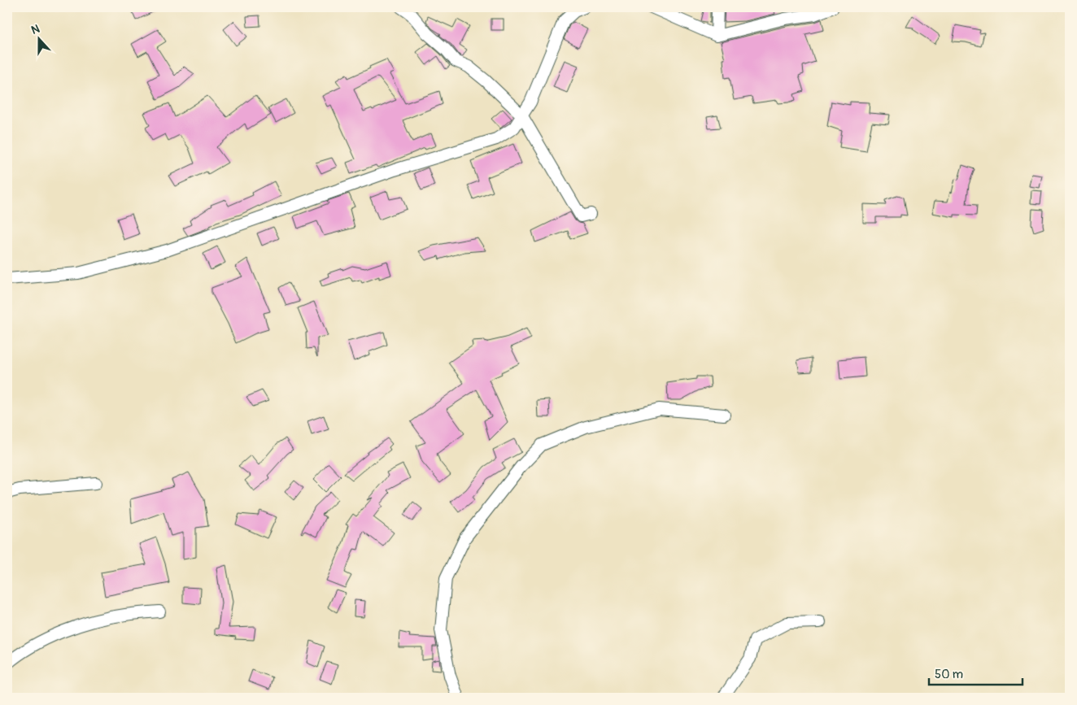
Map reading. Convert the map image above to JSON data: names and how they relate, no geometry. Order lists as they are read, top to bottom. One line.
{"scale_bar":"50 m","north":"top"}
